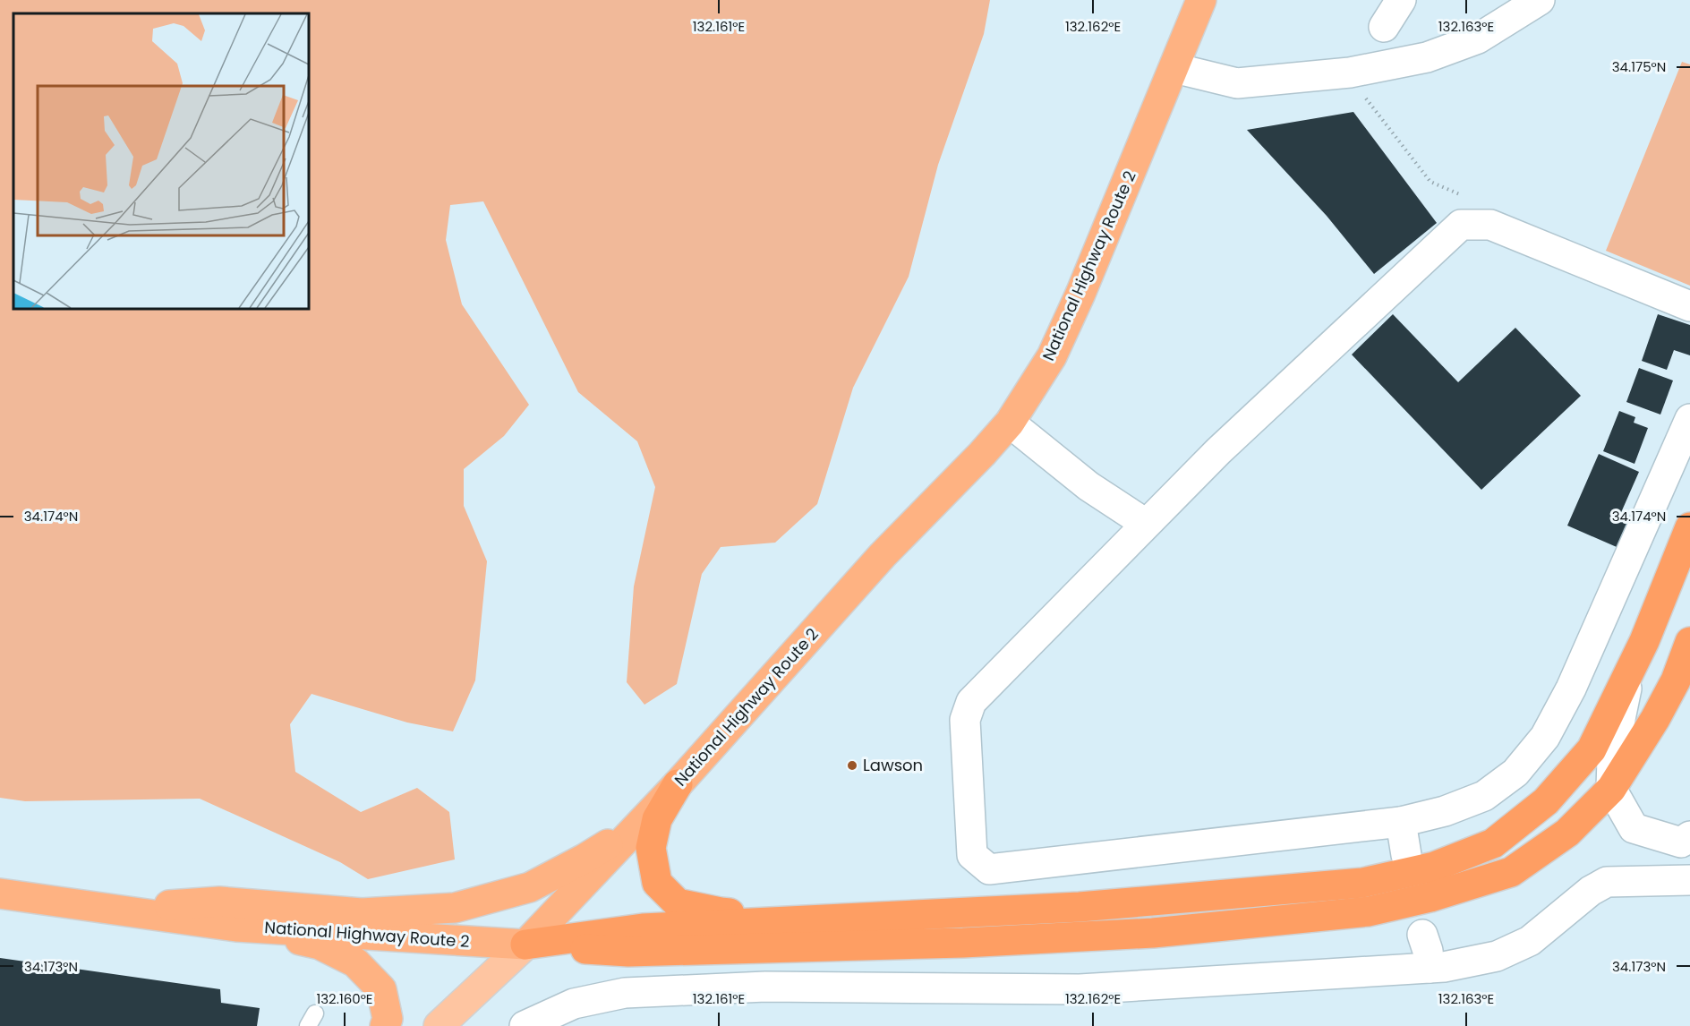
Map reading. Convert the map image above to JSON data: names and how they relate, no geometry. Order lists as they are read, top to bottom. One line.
{"streets":{"highway":["National Highway Route 2"]},"places":["Lawson"],"coordinates":["132.161°E","132.162°E","132.163°E","34.175°N","34.174°N","34.173°N","132.160°E"]}
